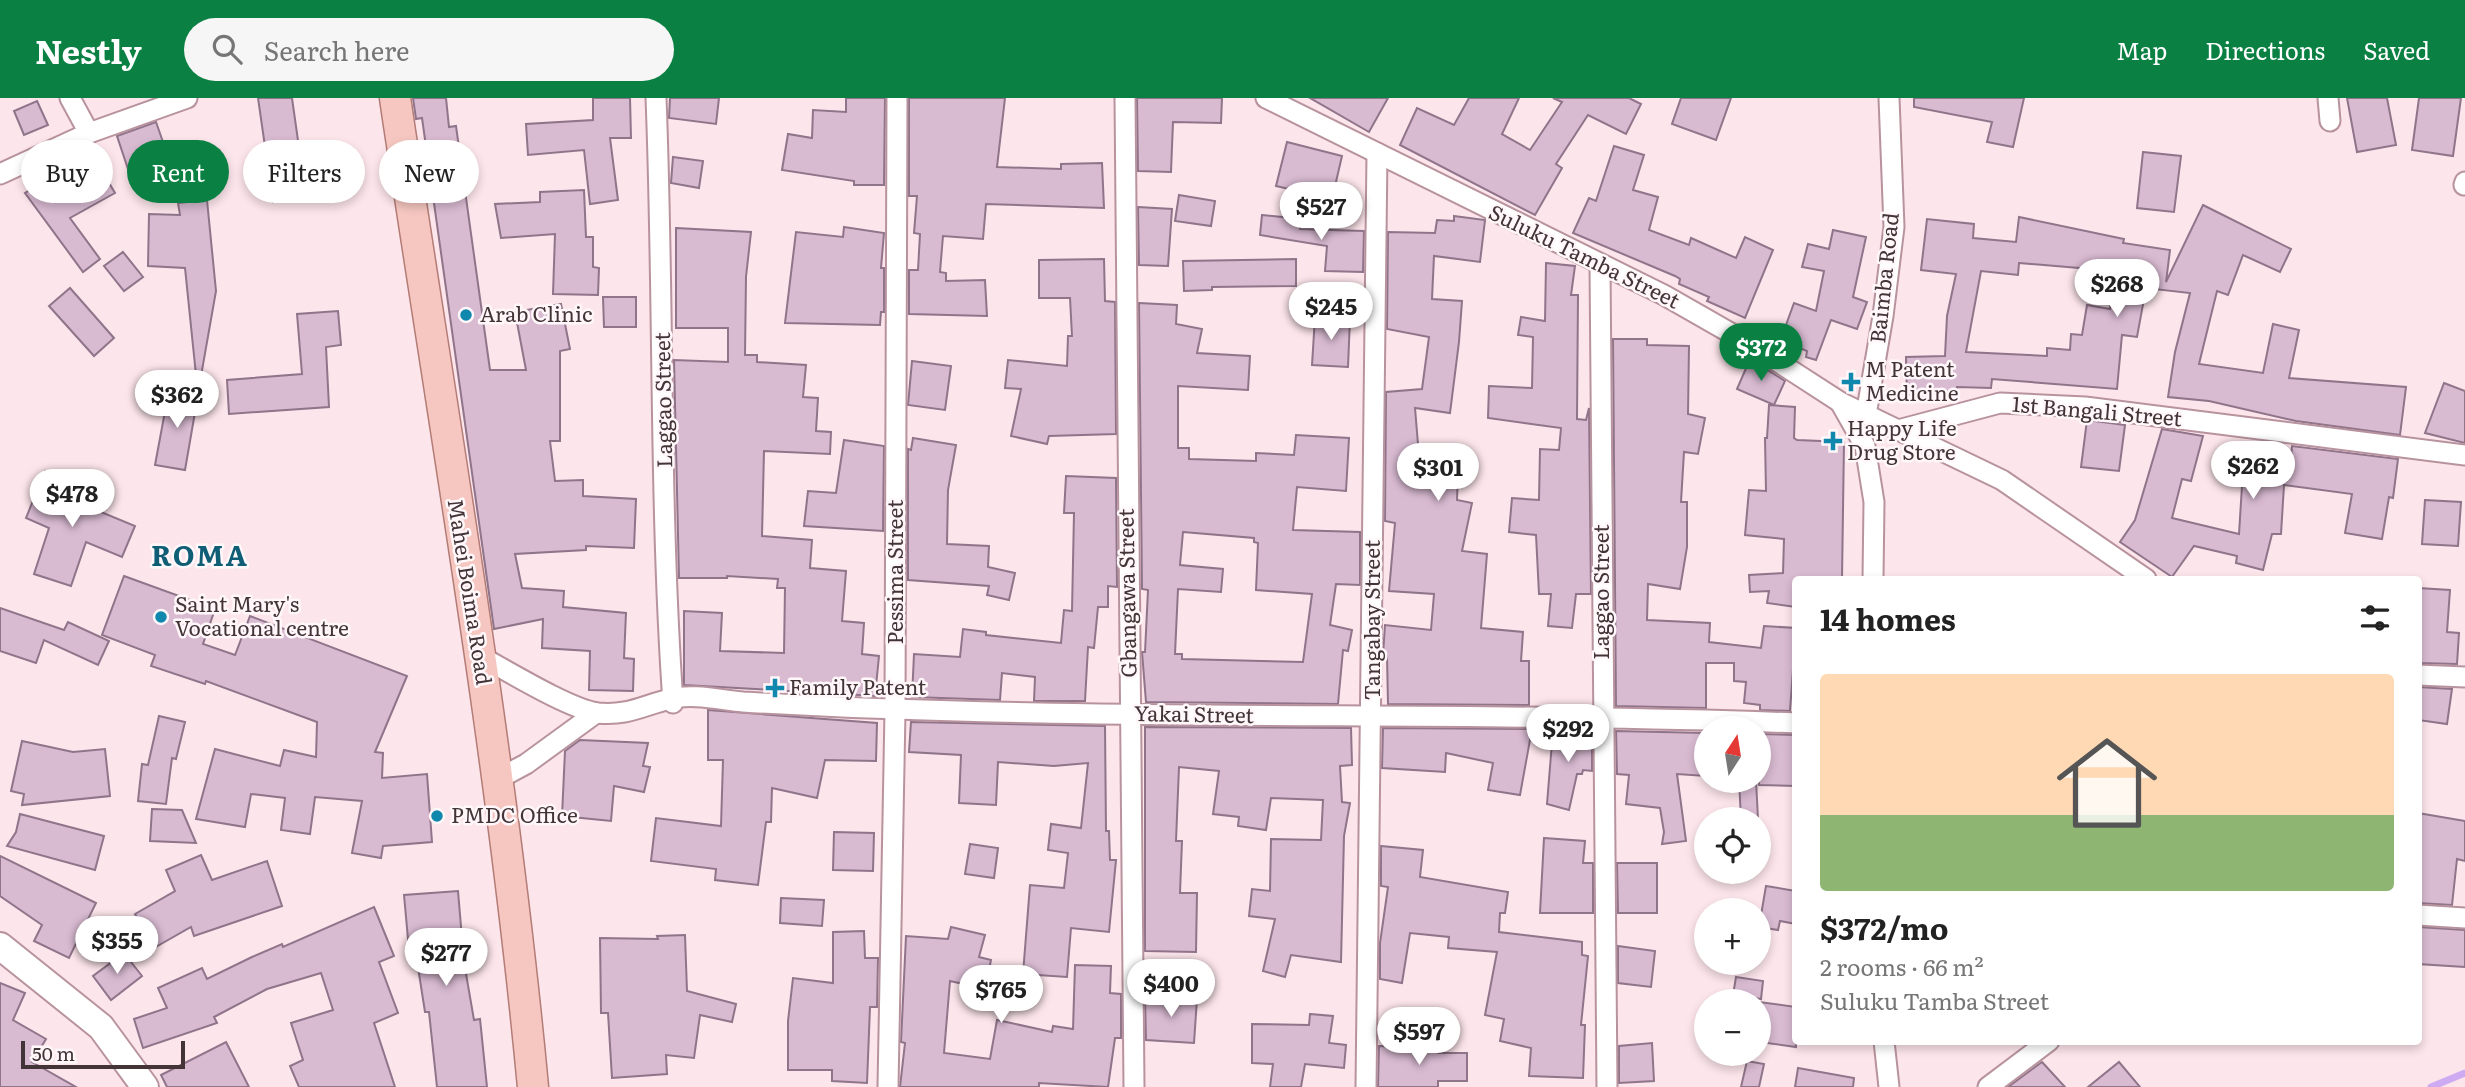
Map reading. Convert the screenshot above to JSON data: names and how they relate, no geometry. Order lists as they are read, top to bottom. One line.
{"streets":{"main road":["Mahei Boima Road"],"street":["Suluku Tamba Street","Baimba Road","Laggao Street","1st Bangali Street","Pessima Street","Gbangawa Street","Tangabay Street","Yakai Street"]},"crossings":[["Suluku Tamba Street","Baimba Road"],["Suluku Tamba Street","Laggao Street"],["Suluku Tamba Street","1st Bangali Street"],["Suluku Tamba Street","Tangabay Street"],["Laggao Street","Yakai Street"],["Pessima Street","Yakai Street"],["Mahei Boima Road","Yakai Street"],["Gbangawa Street","Yakai Street"],["Tangabay Street","Yakai Street"]],"districts":["ROMA"],"places":{"other":["Arab Clinic","Saint Mary's Vocational centre","PMDC Office"],"health":["M Patent Medicine","Happy Life Drug Store","Family Patent"]},"scale_bar":"50 m","north":"top","page":{"header":"Nestly","search":"Search here","nav":["Map","Directions","Saved"],"chip":["Buy","Rent","Filters","New"],"price":["$527","$268","$245","$372","$362","$262","$301","$478","$292","$355","$277","$400","$765","$597"],"heading":"14 homes","list":[{"name":"$372/mo","note":"2 rooms · 66 m² · Suluku Tamba Street"}],"map_buttons":["+","−"],"scale":"50 m"}}
